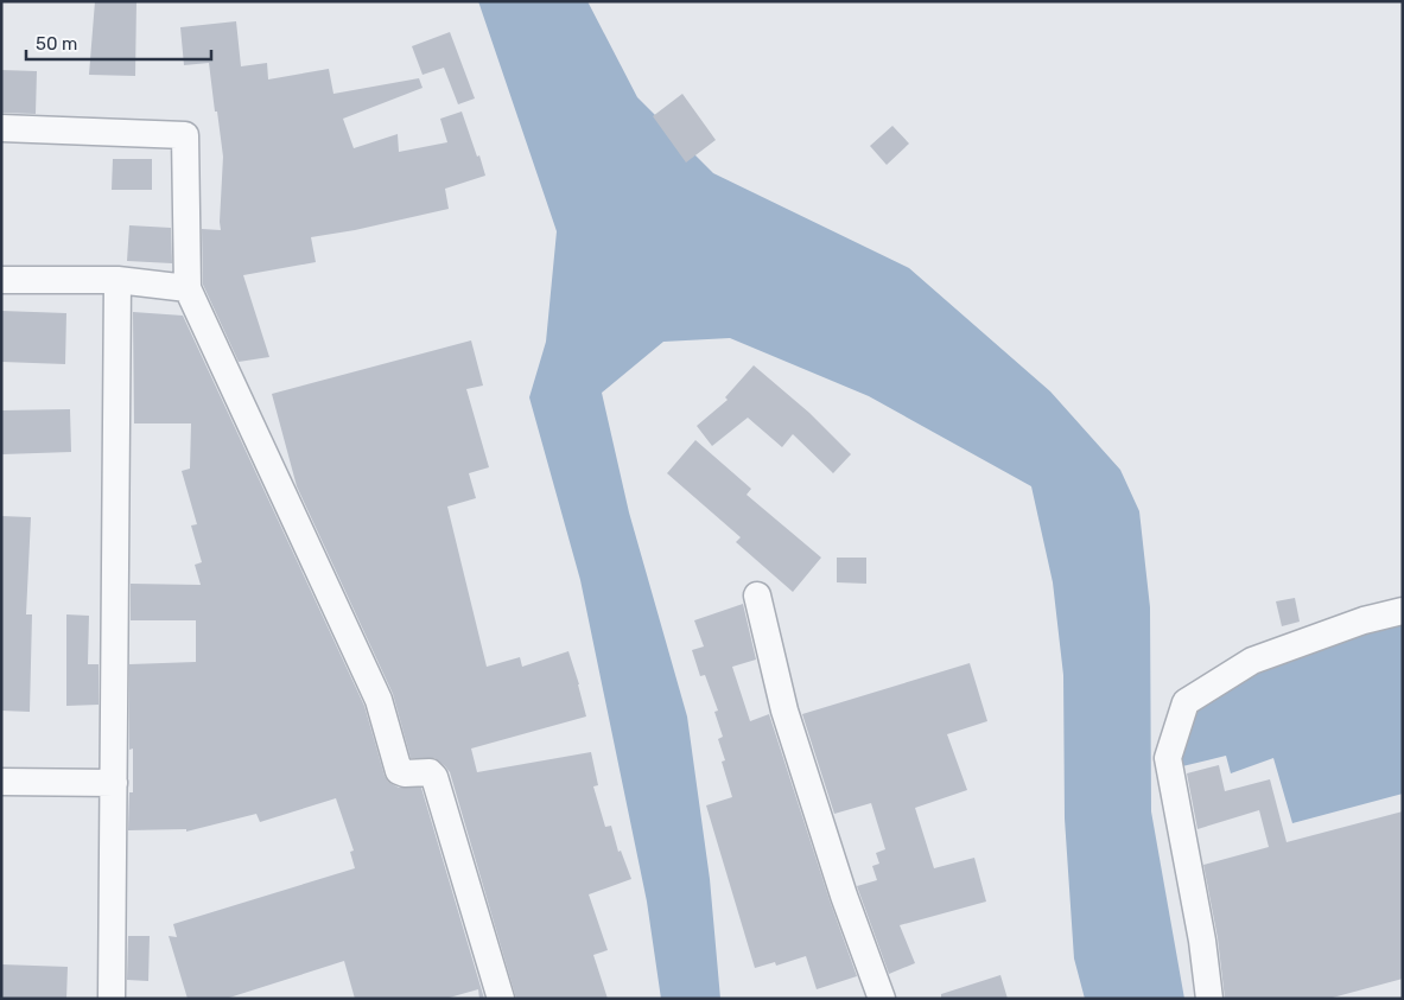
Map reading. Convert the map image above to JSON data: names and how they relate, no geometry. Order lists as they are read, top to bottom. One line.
{"scale_bar":"50 m"}
